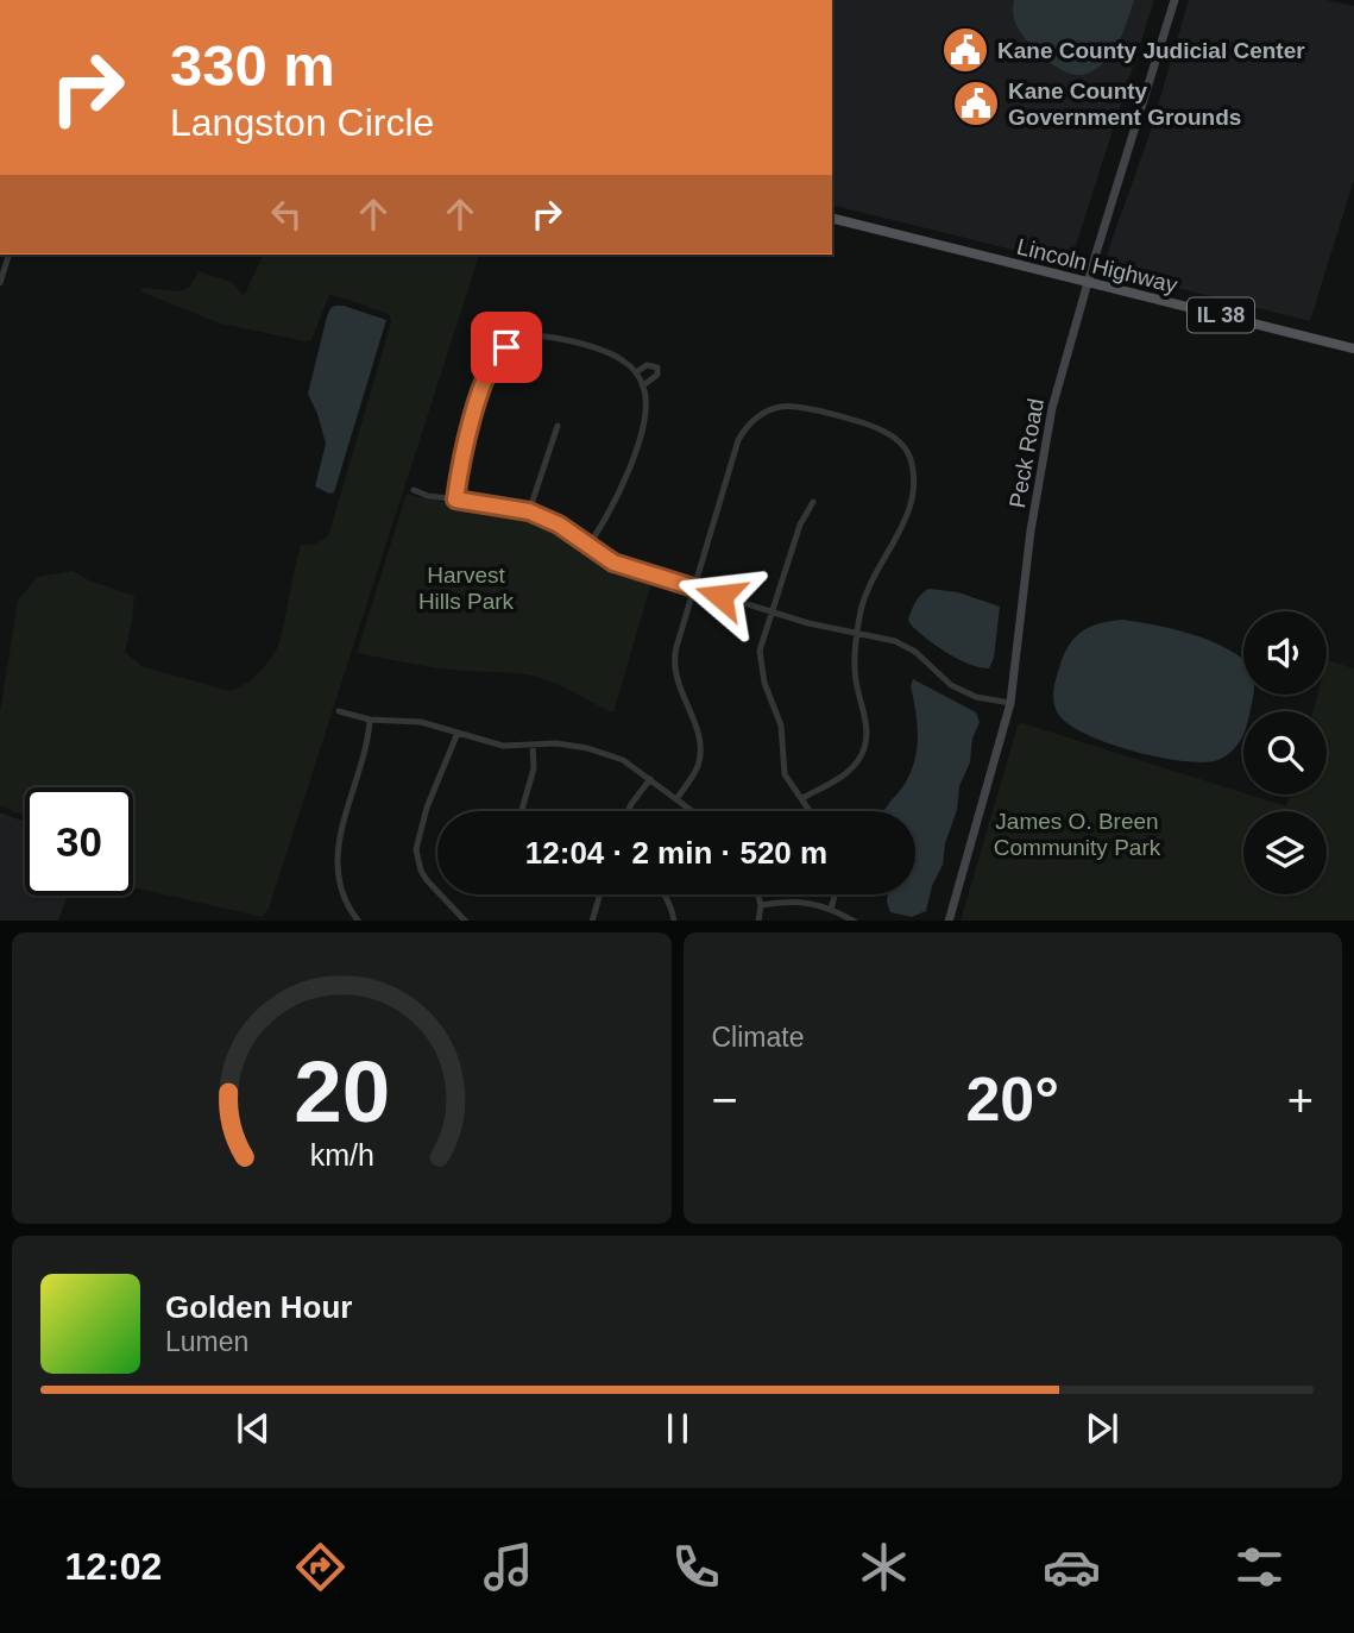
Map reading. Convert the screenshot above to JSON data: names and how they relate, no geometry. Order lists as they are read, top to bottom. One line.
{"streets":{"main road":["Lincoln Highway","IL 38"],"street":["Peck Road"]},"crossings":[["Lincoln Highway","Peck Road"]],"parks":["Harvest Hills Park","James O. Breen Community Park"],"places":{"public building":["Kane County Judicial Center","Kane County Government Grounds"]},"page":{"turn":["330 m","Langston Circle"],"limit":"30","trip":"12:04 · 2 min · 520 m","tile":"Climate","heat":["−","20°","+"],"song":["Golden Hour","Lumen"],"tabs":"12:02","gauge":["20","km/h"]}}
